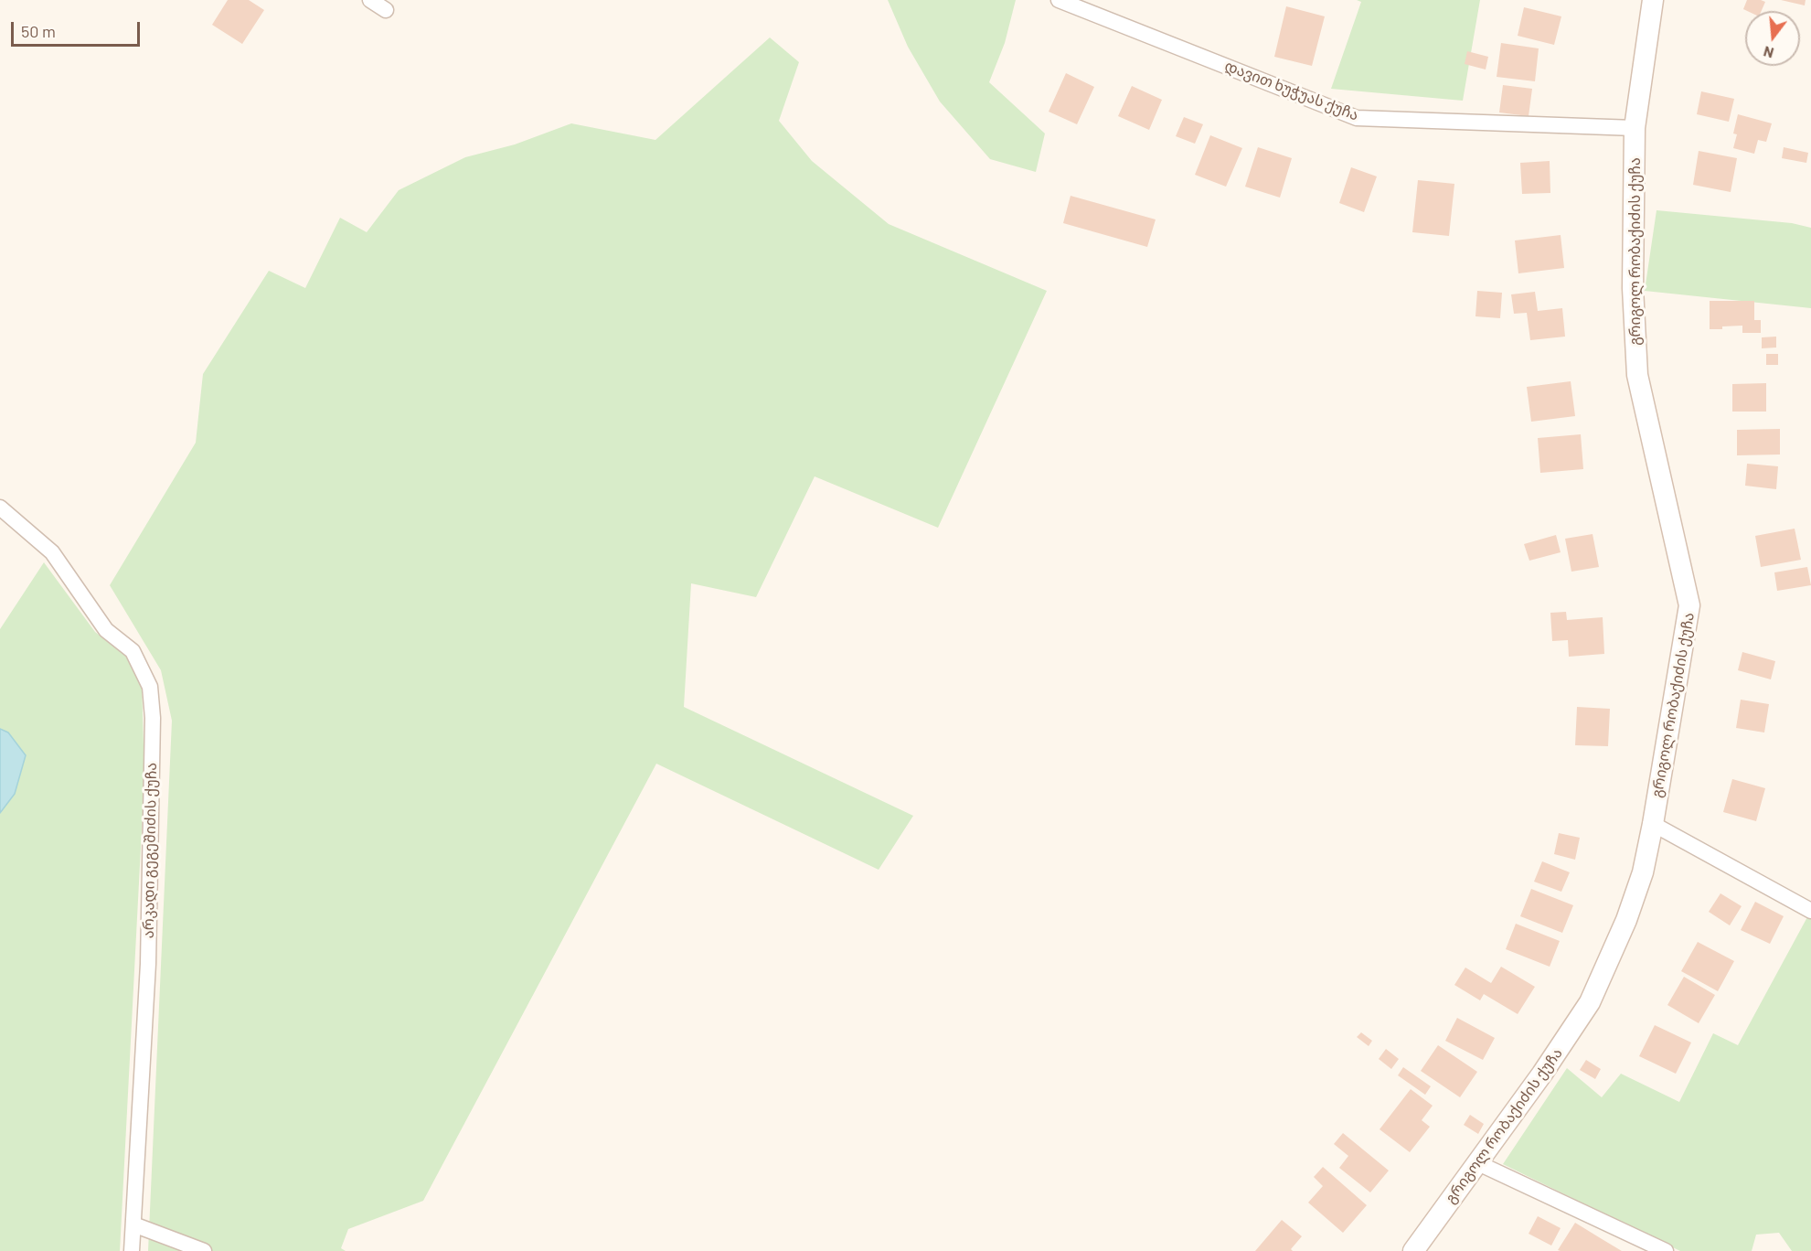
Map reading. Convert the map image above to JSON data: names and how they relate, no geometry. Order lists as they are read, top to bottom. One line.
{"streets":{"street":["დავით ხუჭუას ქუჩა","გრიგოლ რობაქიძის ქუჩა","არკადი გეგეშიძის ქუჩა"]},"crossings":[["დავით ხუჭუას ქუჩა","გრიგოლ რობაქიძის ქუჩა"]],"scale_bar":"50 m","north":"bottom"}
